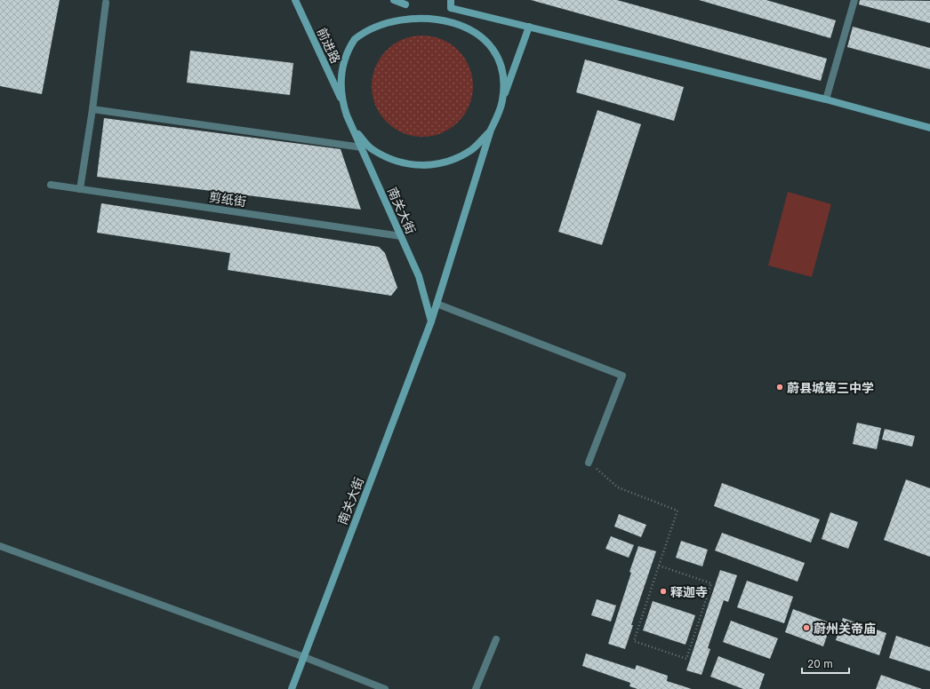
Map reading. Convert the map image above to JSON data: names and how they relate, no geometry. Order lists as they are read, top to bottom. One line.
{"streets":{"main road":["前进路","南关大街"],"street":["剪纸街"]},"crossings":[["前进路","南关大街"],["剪纸街","南关大街"]],"places":["蔚县城第三中学","释迦寺","蔚州关帝庙"],"scale_bar":"20 m"}
